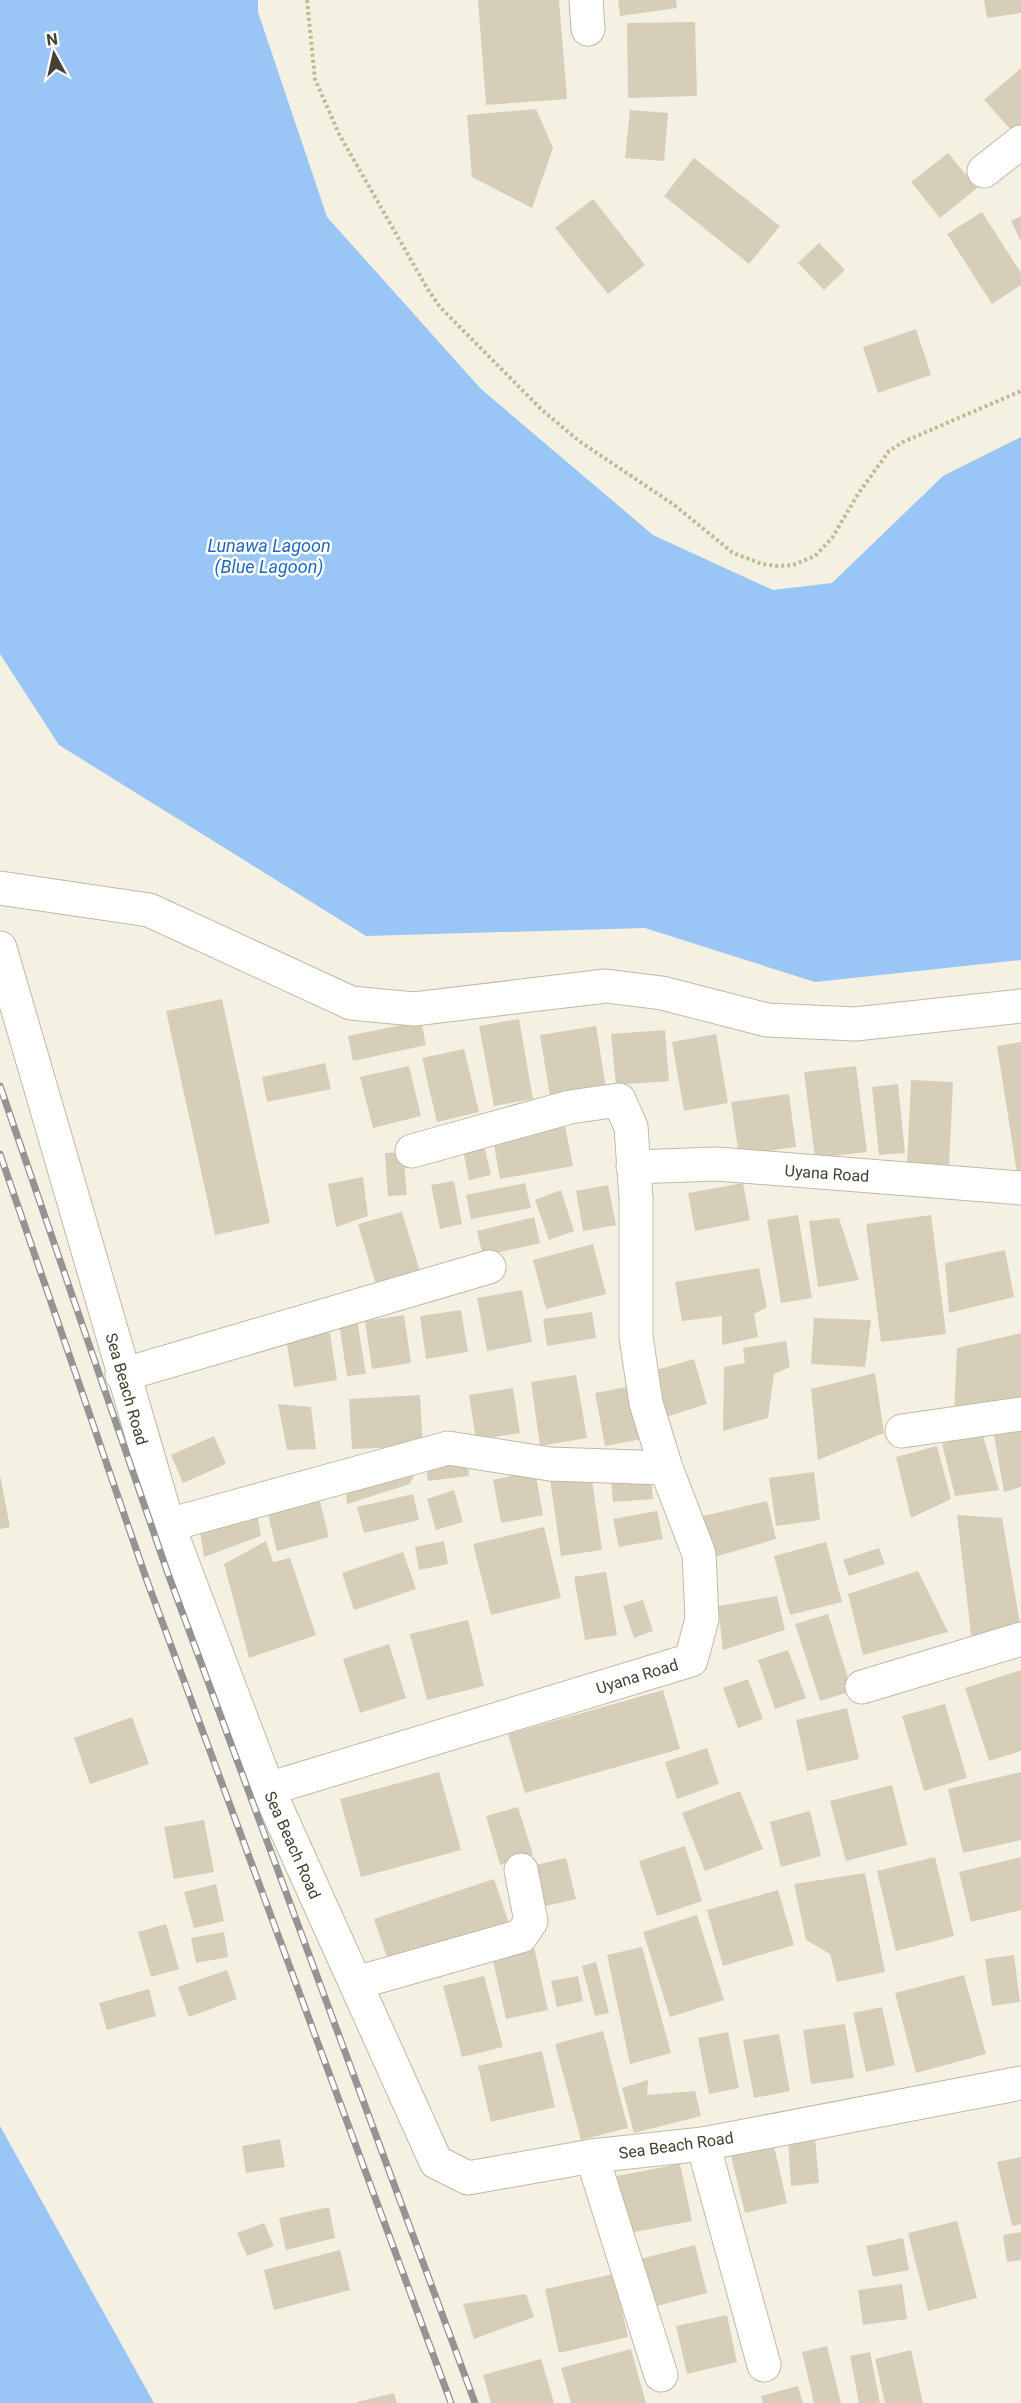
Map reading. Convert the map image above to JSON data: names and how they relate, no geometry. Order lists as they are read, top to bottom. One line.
{"streets":{"street":["Uyana Road","Sea Beach Road"]},"crossings":[["Uyana Road","Sea Beach Road"]],"water":["Lunawa Lagoon (Blue Lagoon)"],"north":"top"}
